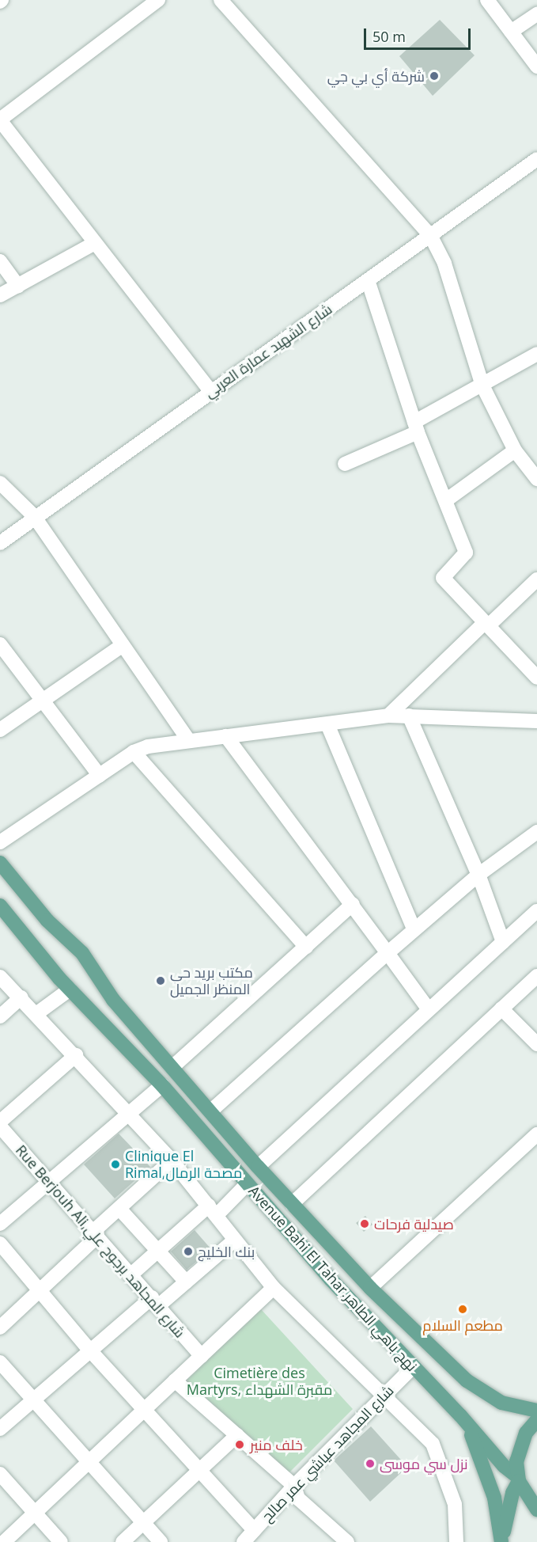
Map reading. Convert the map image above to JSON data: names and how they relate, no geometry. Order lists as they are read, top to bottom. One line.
{"streets":{"main road":["Avenue Bahi El Tahar,نهج باهي الطاهر"],"street":["شارع الشهيد عمارة العربي","Rue Berjouh Ali,شارع المجاهد برجوح علي","شارع المجاهد عياشي عمر صالح"]},"crossings":[["Avenue Bahi El Tahar,نهج باهي الطاهر","شارع المجاهد عياشي عمر صالح"]],"parks":["Cimetière des Martyrs, مقبرة الشهداء"],"places":["شركة أي بي جي","مكتب بريد حي المنظر الجميل","Clinique El Rimal,مصحة الرمال","صيدلية فرحات","بنك الخليج","مطعم السلام","خلف منير","نزل سي موسى"],"scale_bar":"50 m"}
